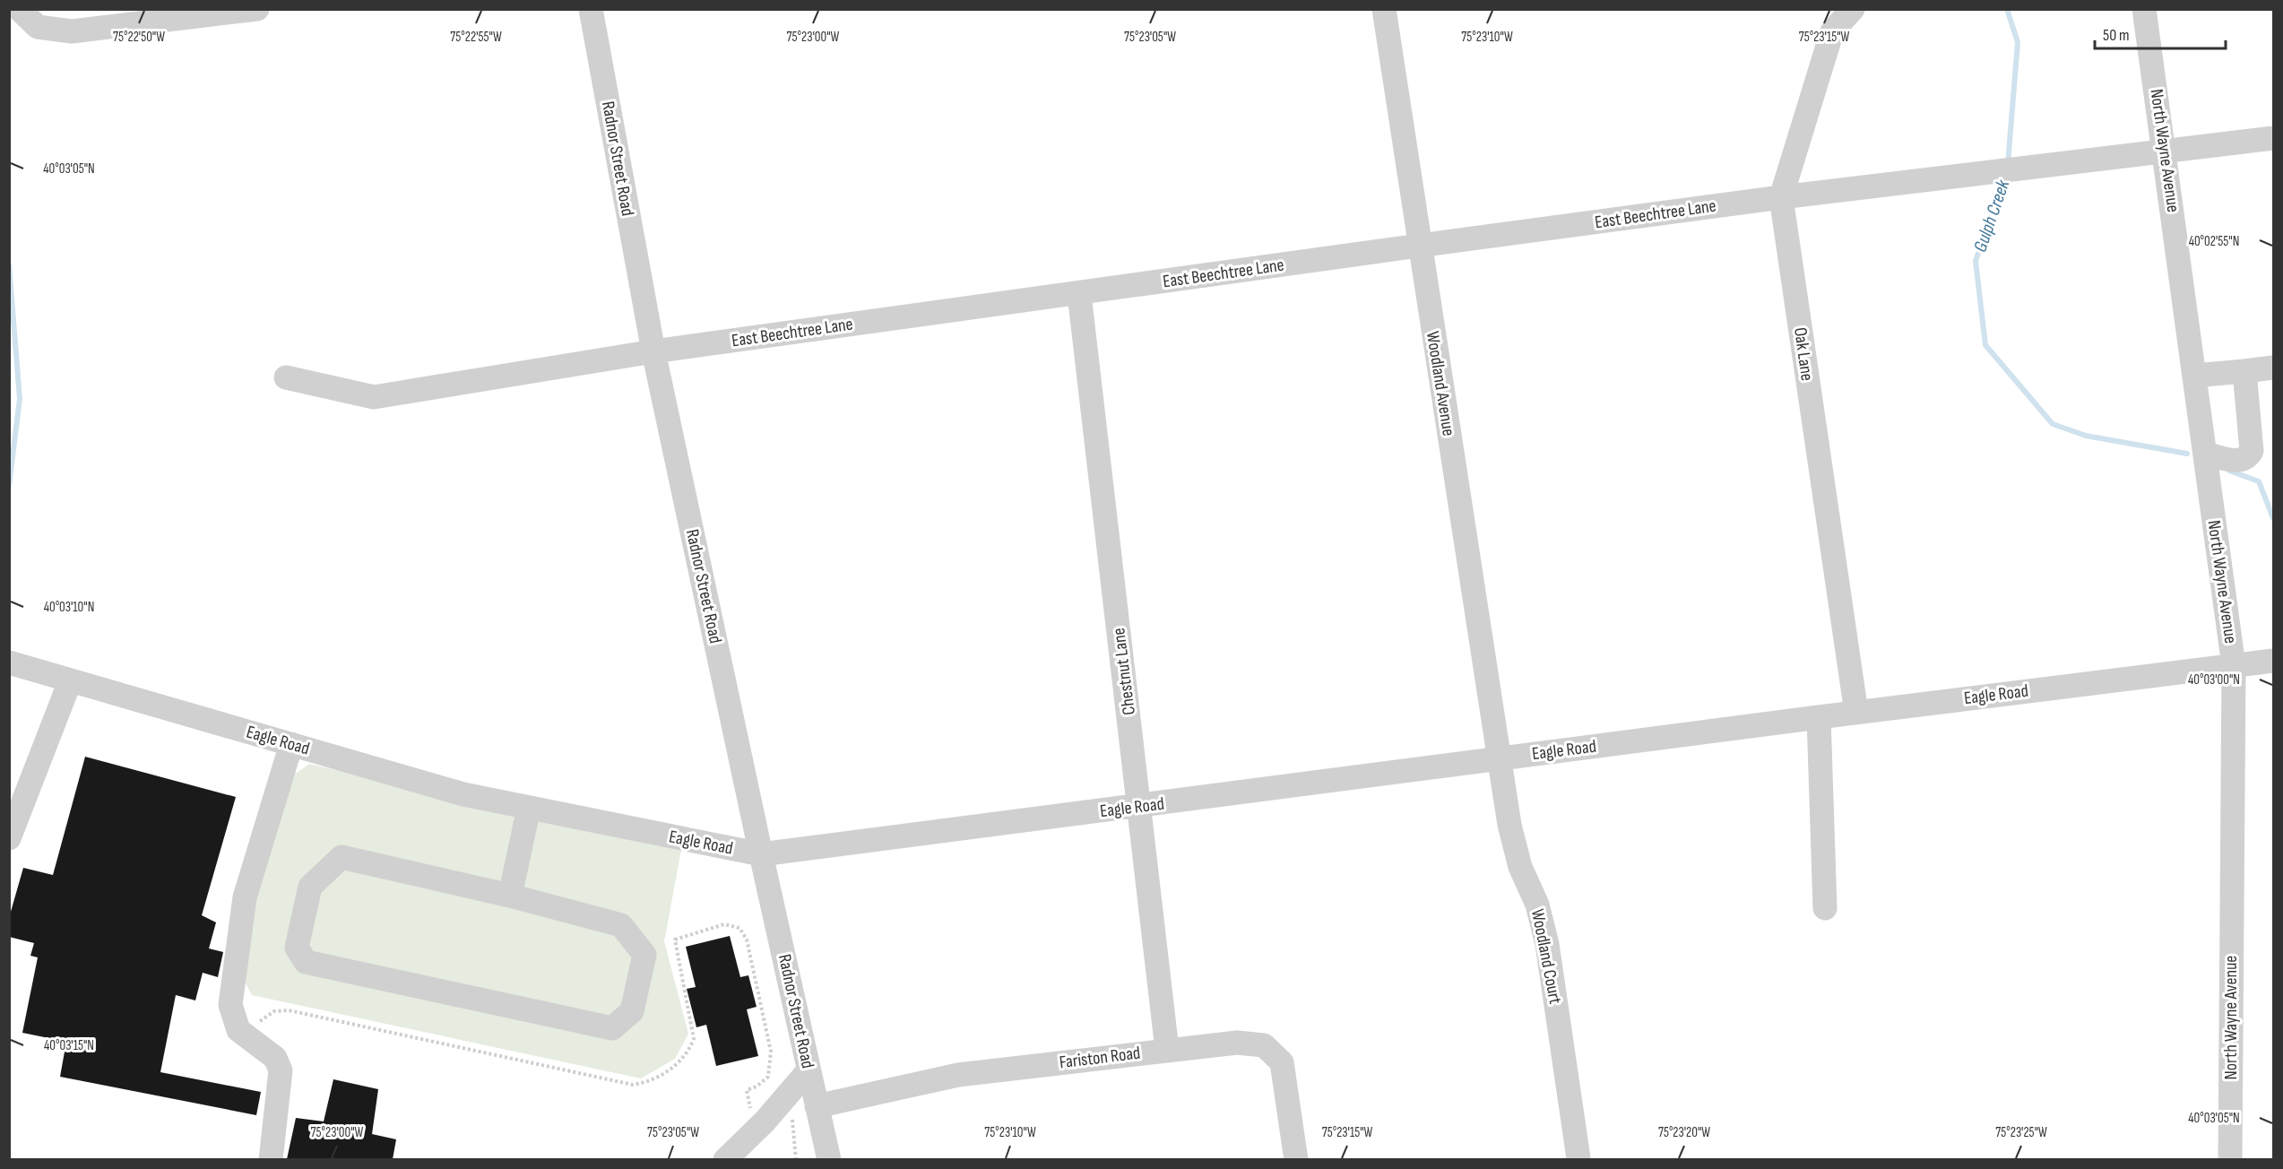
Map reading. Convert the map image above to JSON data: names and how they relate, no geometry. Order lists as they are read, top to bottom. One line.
{"streets":{"street":["North Wayne Avenue","Radnor Street Road","East Beechtree Lane","Oak Lane","Woodland Avenue","Chestnut Lane","Eagle Road","Woodland Court","Fariston Road"]},"crossings":[["North Wayne Avenue","East Beechtree Lane"],["North Wayne Avenue","Eagle Road"],["Radnor Street Road","East Beechtree Lane"],["Radnor Street Road","Eagle Road"],["Radnor Street Road","Fariston Road"],["East Beechtree Lane","Oak Lane"],["East Beechtree Lane","Woodland Avenue"],["East Beechtree Lane","Chestnut Lane"],["Oak Lane","Eagle Road"],["Woodland Avenue","Eagle Road"],["Woodland Avenue","Woodland Court"],["Chestnut Lane","Eagle Road"],["Chestnut Lane","Fariston Road"],["Eagle Road","Woodland Court"]],"water":["Gulph Creek"],"scale_bar":"50 m","coordinates":["75°22'55\"W","75°23'00\"W","75°23'05\"W","75°23'10\"W","75°23'15\"W","75°22'50\"W","40°03'05\"N","40°02'55\"N","40°03'10\"N","40°03'00\"N","40°03'15\"N","75°23'20\"W","75°23'25\"W"]}
